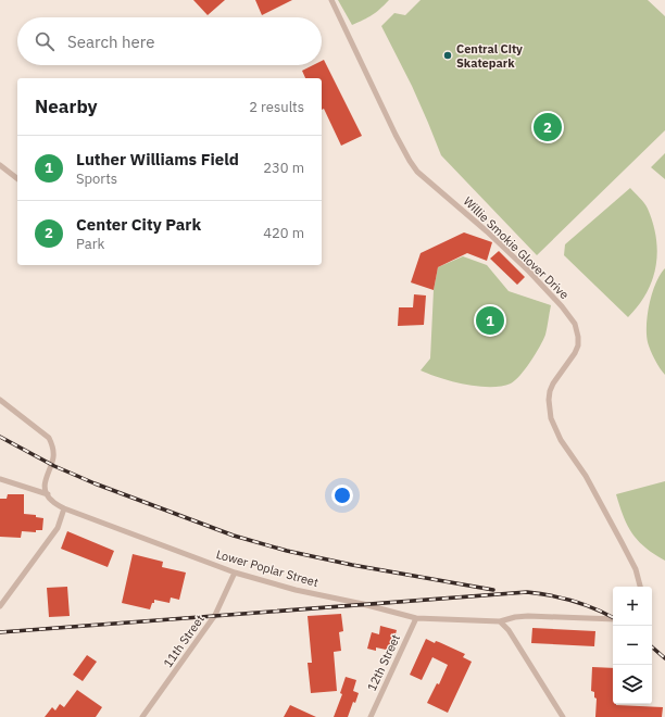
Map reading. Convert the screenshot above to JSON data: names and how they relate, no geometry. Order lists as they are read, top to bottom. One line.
{"streets":{"street":["Willie Smokie Glover Drive","Lower Poplar Street","11th Street","12th Street"]},"crossings":[["Lower Poplar Street","11th Street"],["Lower Poplar Street","12th Street"]],"places":["Central City Skatepark"],"page":{"search":"Search here","heading":["Nearby","2 results"],"pins":["2","1"],"list":[{"mark":"1","name":"Luther Williams Field","note":"Sports","value":"230 m"},{"mark":"2","name":"Center City Park","note":"Park","value":"420 m"}],"map_buttons":["+","−"]}}
